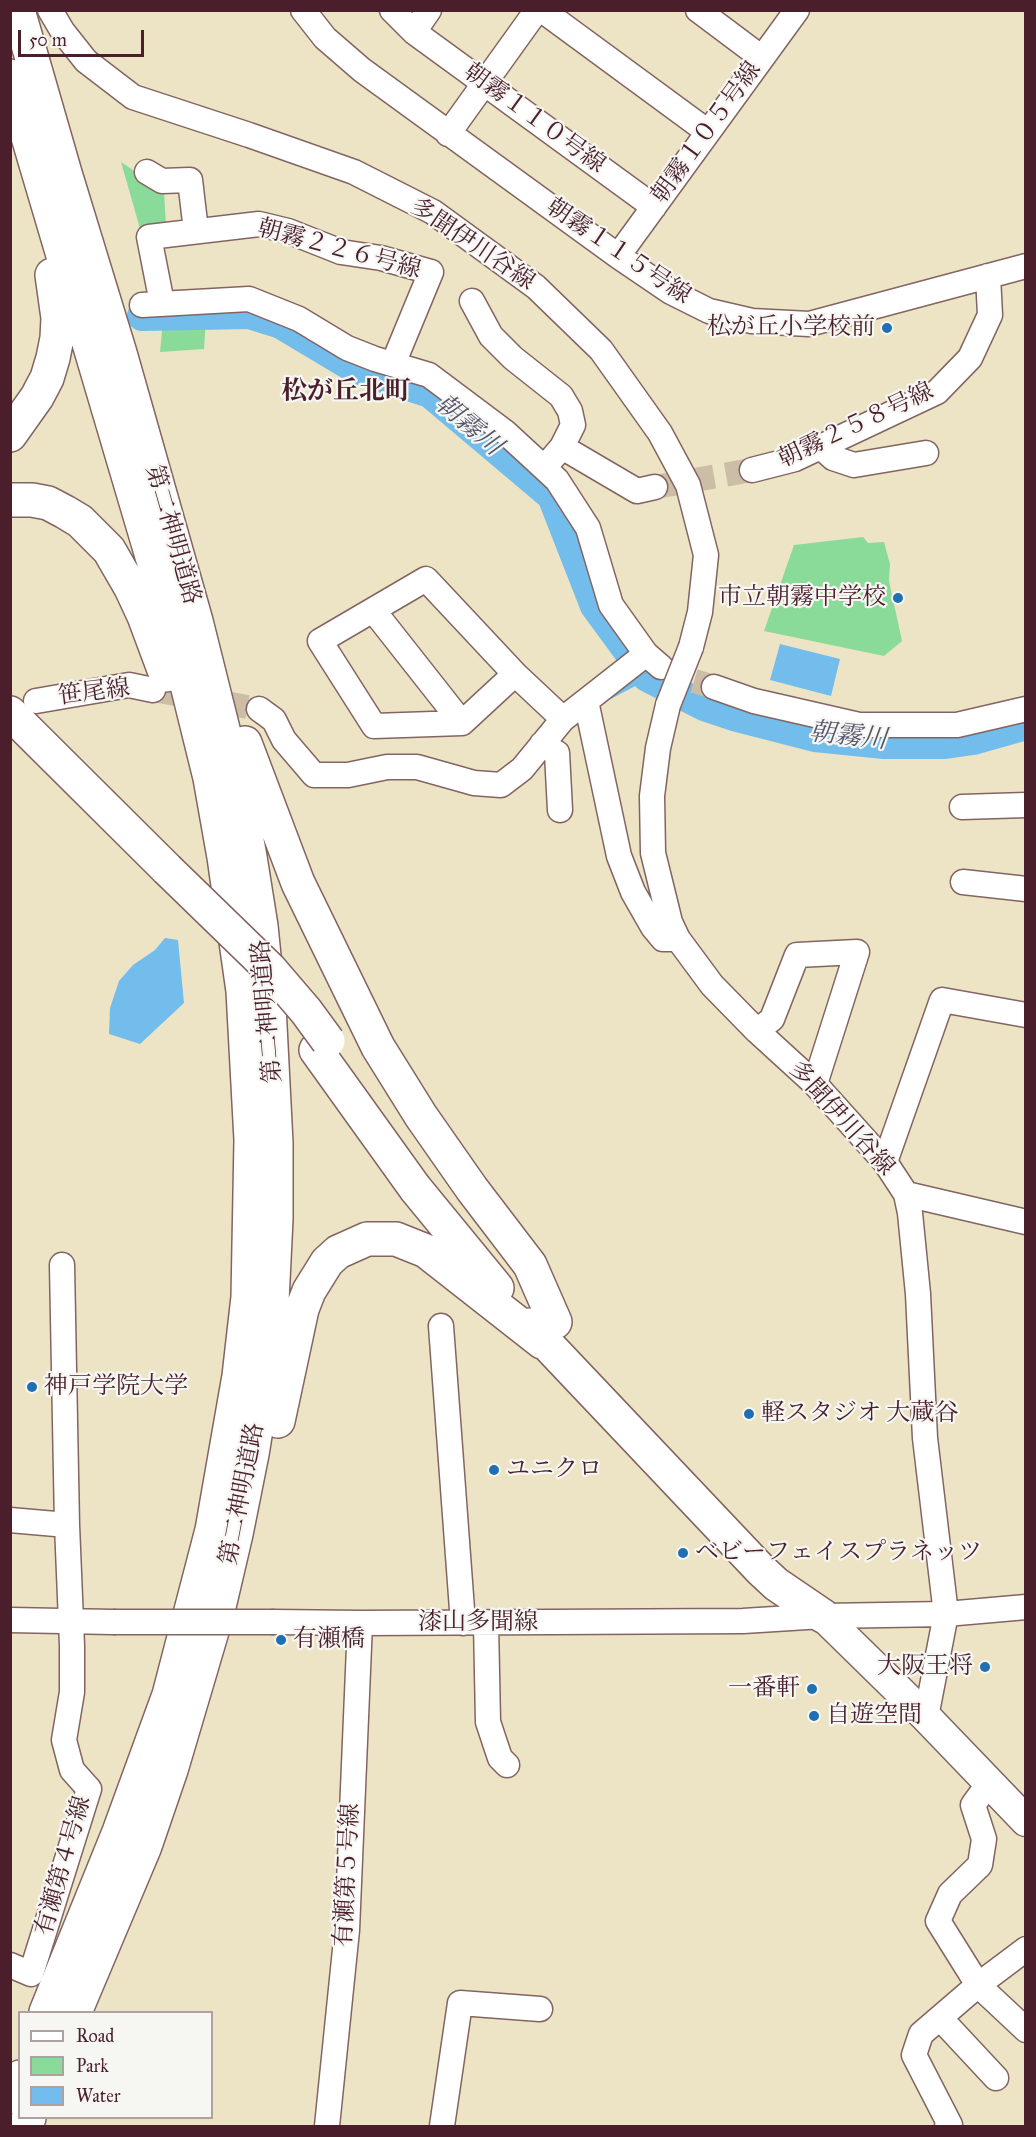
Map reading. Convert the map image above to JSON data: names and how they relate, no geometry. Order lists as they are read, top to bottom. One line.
{"streets":{"highway":["第二神明道路"],"street":["朝霧１１０号線","朝霧１０５号線","多聞伊川谷線","朝霧２２６号線","朝霧１１５号線","朝霧２５８号線","笹尾線","漆山多聞線","有瀬第４号線","有瀬第５号線"]},"crossings":[["朝霧１１０号線","朝霧１０５号線"],["朝霧１０５号線","朝霧１１５号線"],["多聞伊川谷線","漆山多聞線"],["朝霧１１５号線","朝霧２５８号線"],["漆山多聞線","有瀬第４号線"],["漆山多聞線","有瀬第５号線"]],"districts":["松が丘北町"],"water":["朝霧川"],"places":["松が丘小学校前","市立朝霧中学校","神戸学院大学","軽スタジオ 大蔵谷","ユニクロ","ベビーフェイスプラネッツ","有瀬橋","大阪王将","一番軒","自遊空間"],"legend":["Road","Park","Water"],"scale_bar":"50 m"}
